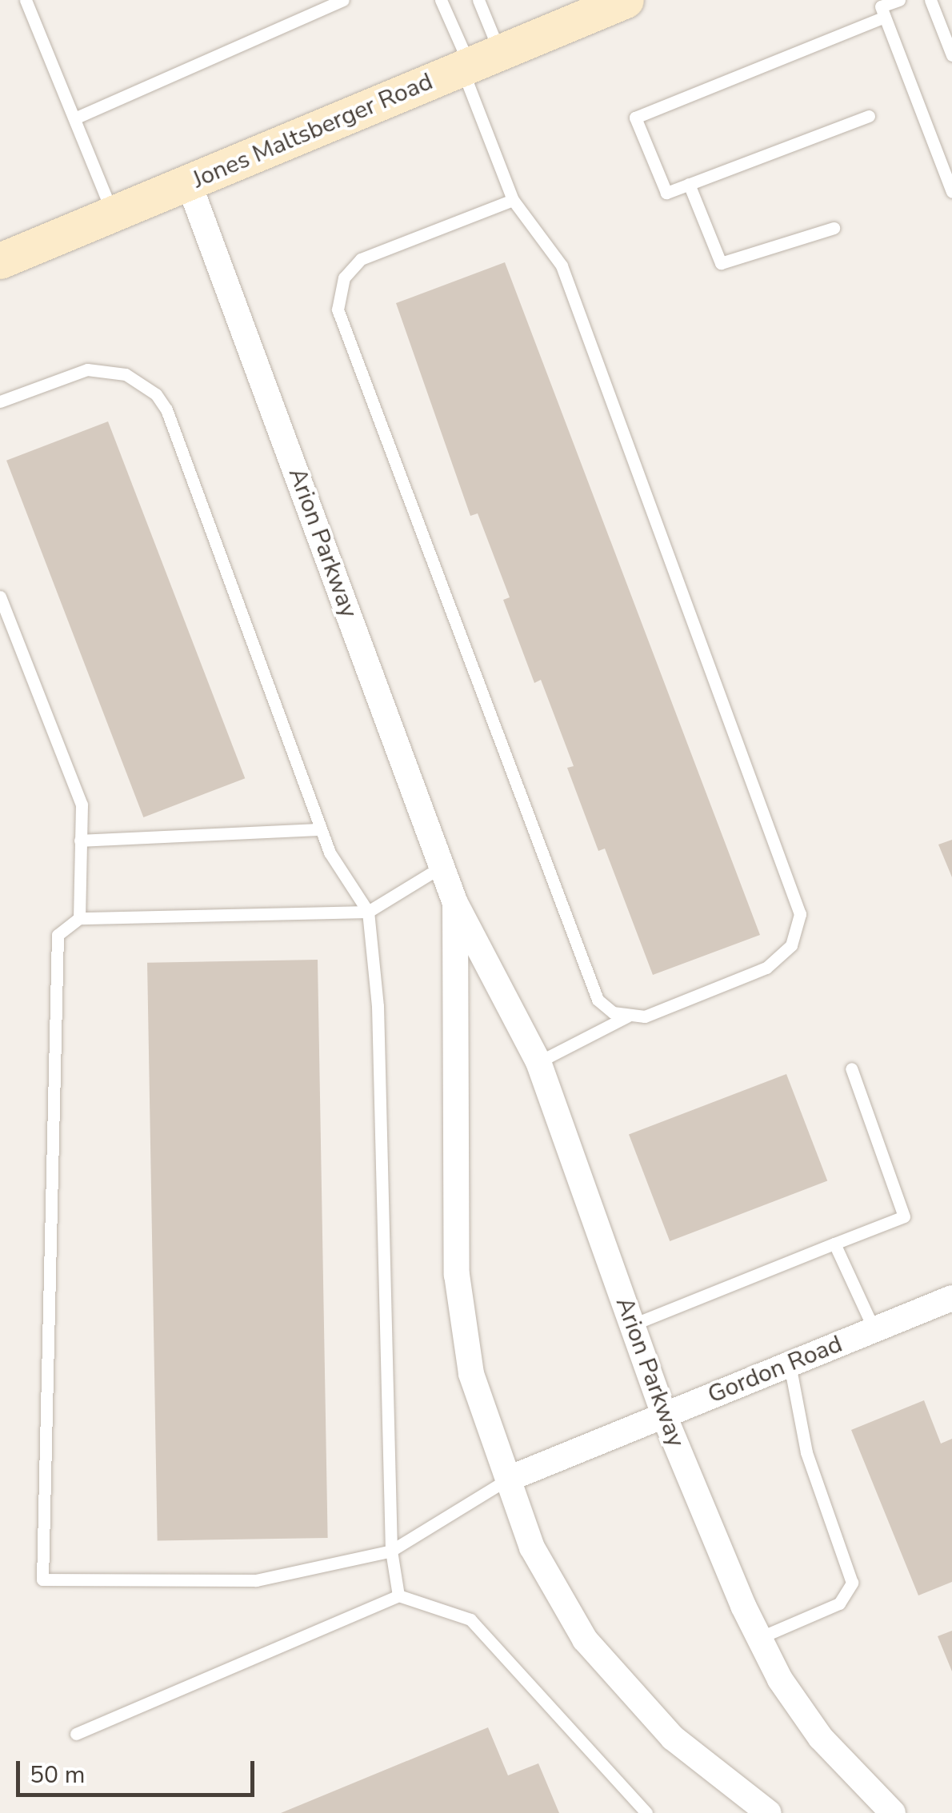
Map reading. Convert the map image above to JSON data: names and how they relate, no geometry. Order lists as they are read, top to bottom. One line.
{"streets":{"main road":["Jones Maltsberger Road"],"street":["Arion Parkway","Gordon Road"]},"crossings":[["Jones Maltsberger Road","Arion Parkway"],["Arion Parkway","Gordon Road"]],"scale_bar":"50 m"}
